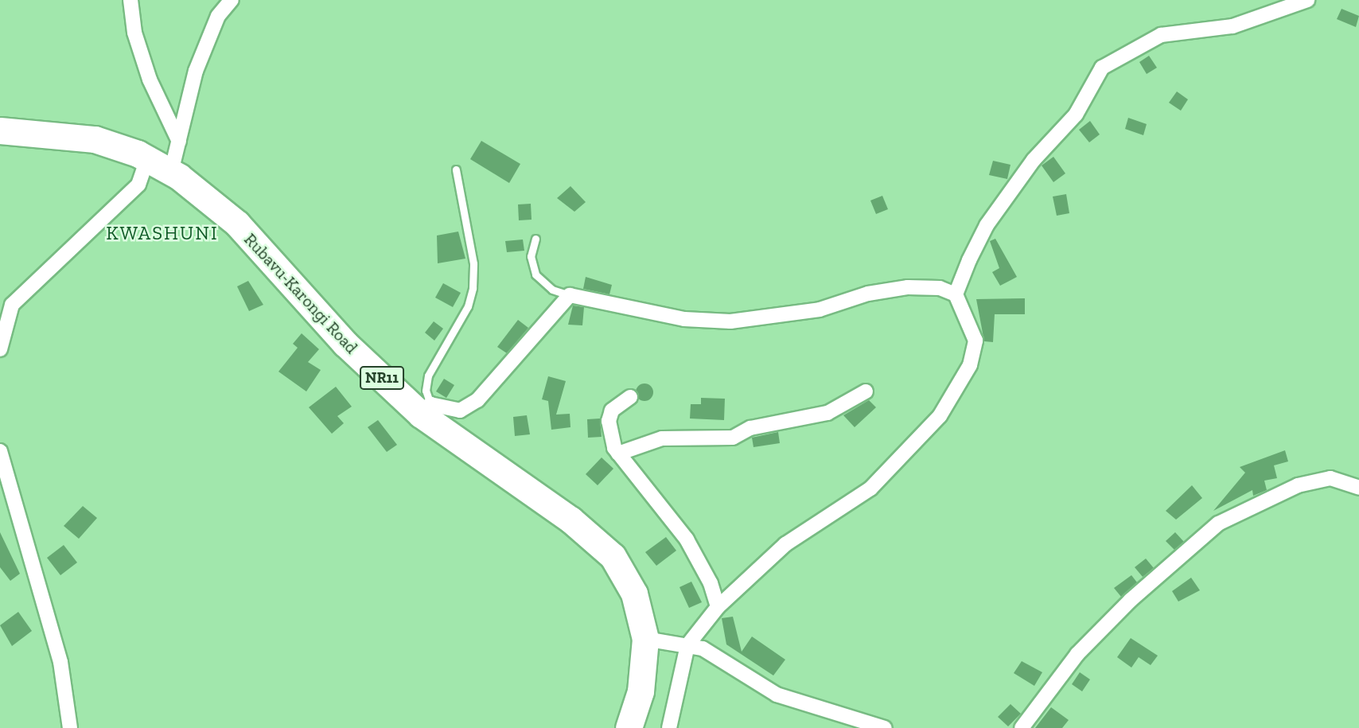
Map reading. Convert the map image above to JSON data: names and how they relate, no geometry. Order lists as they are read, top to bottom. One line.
{"streets":{"highway":["Rubavu-Karongi Road","NR11"]},"districts":["KWASHUNI"]}
